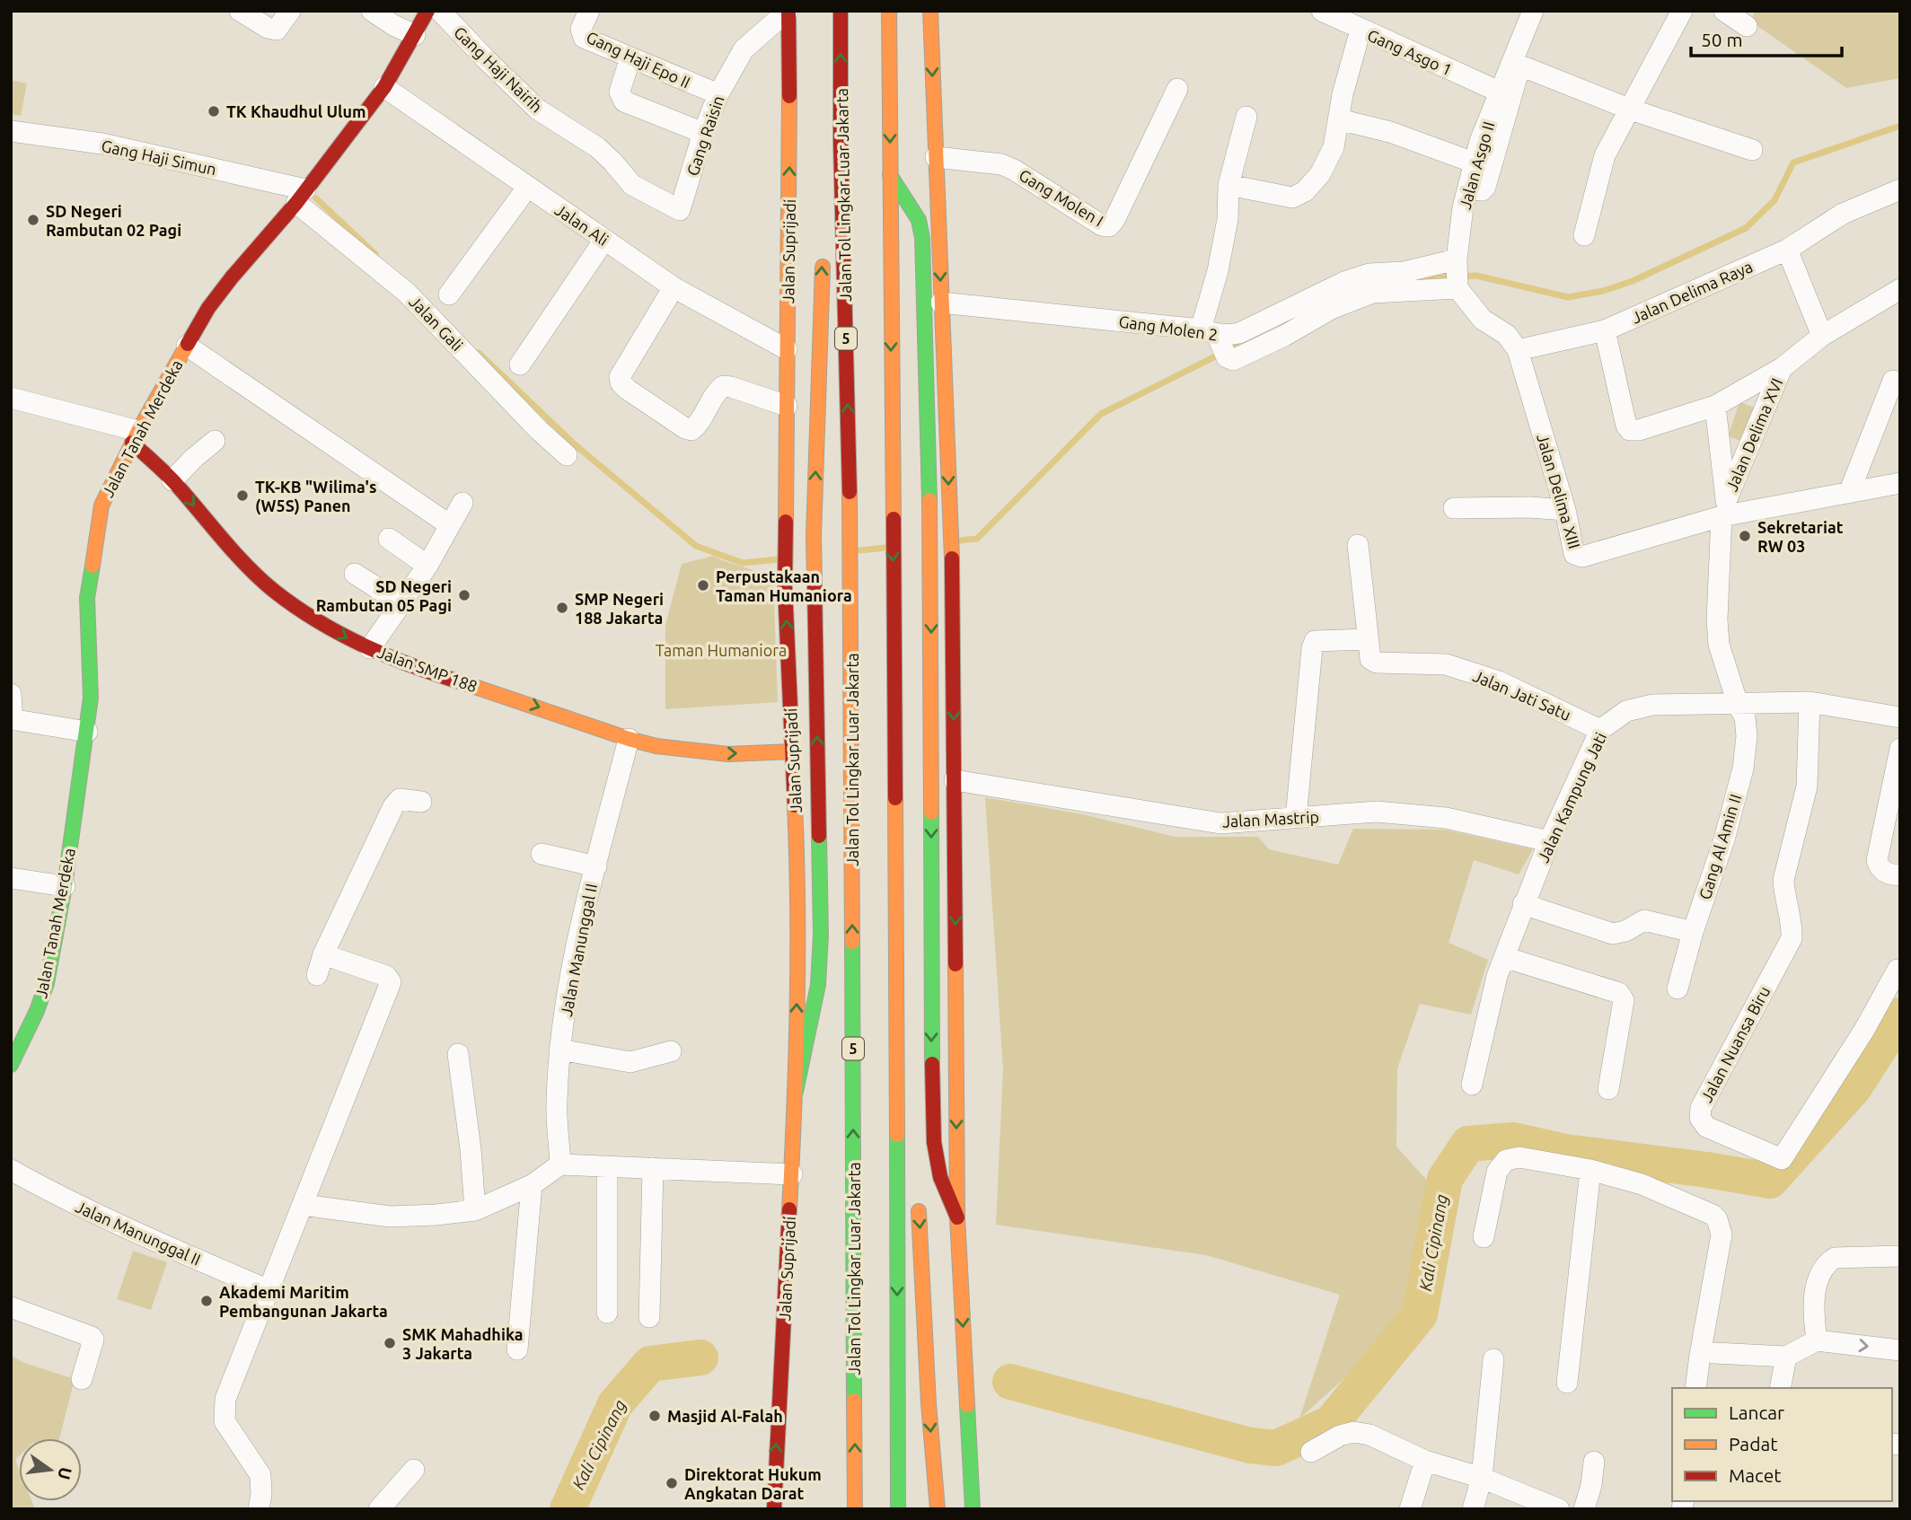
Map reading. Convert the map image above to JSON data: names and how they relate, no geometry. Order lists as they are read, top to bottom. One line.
{"streets":{"main road":["Jalan Tol Lingkar Luar Jakarta","Jalan Suprijadi","5","Jalan Tanah Merdeka","Jalan SMP 188"],"street":["Gang Asgo 1","Gang Haji Epo II","Gang Haji Nairih","Gang Raisin","Gang Haji Simun","Jalan Asgo II","Gang Molen I","Jalan Ali","Jalan Delima Raya","Jalan Gali","Gang Molen 2","Jalan Delima XVI","Jalan Delima XIII","Jalan Jati Satu","Jalan Kampung Jati","Jalan Mastrip","Gang Al Amin II","Jalan Manunggal II","Jalan Nuansa Biru"]},"crossings":[["Gang Asgo 1","Jalan Asgo II"],["Gang Haji Epo II","Gang Raisin"],["Gang Haji Nairih","Gang Raisin"],["Gang Raisin","Jalan Suprijadi"],["Gang Haji Simun","Jalan Gali"],["Gang Haji Simun","Jalan Tanah Merdeka"],["Jalan Asgo II","Gang Molen 2"],["Jalan Ali","Jalan Suprijadi"],["Jalan Ali","Jalan Tanah Merdeka"],["Jalan Suprijadi","Jalan SMP 188"],["Jalan Delima Raya","Jalan Delima XVI"],["Jalan Delima Raya","Jalan Delima XIII"],["Jalan Gali","Jalan Tanah Merdeka"],["Jalan Tanah Merdeka","Jalan SMP 188"],["Jalan Delima XVI","Jalan Delima XIII"],["Jalan Delima XVI","Gang Al Amin II"],["Jalan Delima XIII","Gang Al Amin II"],["Jalan SMP 188","Jalan Manunggal II"],["Jalan Jati Satu","Jalan Kampung Jati"],["Jalan Kampung Jati","Jalan Mastrip"],["Jalan Kampung Jati","Gang Al Amin II"],["Jalan Kampung Jati","Jalan Nuansa Biru"]],"one_way":["Jalan SMP 188"],"water":["Kali Cipinang"],"parks":["Taman Humaniora"],"places":["TK Khaudhul Ulum","SD Negeri Rambutan 02 Pagi","TK-KB \"Wilima's (W5S) Panen","Sekretariat RW 03","Perpustakaan Taman Humaniora","SD Negeri Rambutan 05 Pagi","SMP Negeri 188 Jakarta","Akademi Maritim Pembangunan Jakarta","SMK Mahadhika 3 Jakarta","Masjid Al-Falah","Direktorat Hukum Angkatan Darat"],"legend":["Lancar","Padat","Macet"],"scale_bar":"50 m","north":"right"}
